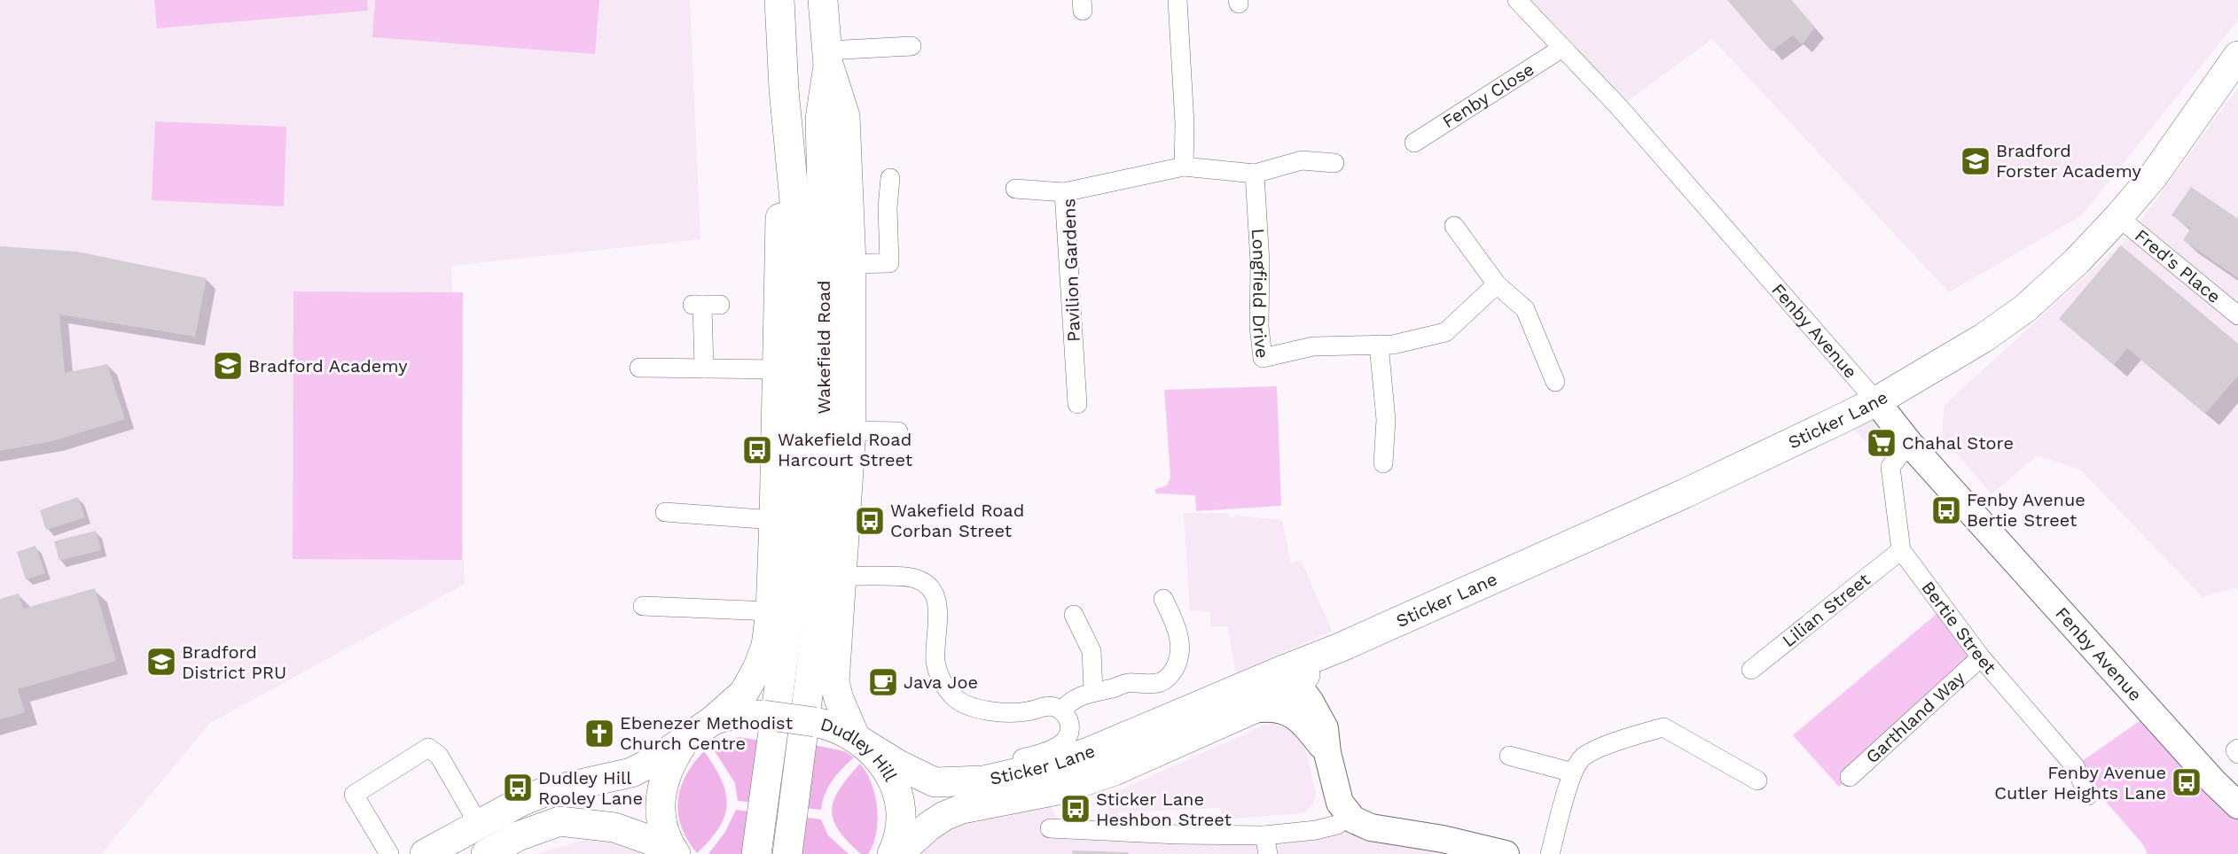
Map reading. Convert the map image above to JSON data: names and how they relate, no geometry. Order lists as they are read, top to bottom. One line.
{"streets":{"main road":["Wakefield Road","Sticker Lane","Dudley Hill"],"street":["Fenby Close","Fred's Place","Pavilion Gardens","Longfield Drive","Fenby Avenue","Lilian Street","Bertie Street","Garthland Way"]},"crossings":[["Fenby Close","Fenby Avenue"],["Fred's Place","Sticker Lane"],["Fenby Avenue","Sticker Lane"],["Fenby Avenue","Bertie Street"],["Sticker Lane","Dudley Hill"],["Lilian Street","Bertie Street"],["Bertie Street","Garthland Way"]],"places":{"school or university":["Bradford Forster Academy","Bradford Academy","Bradford District PRU"],"supermarket":["Chahal Store"],"bus stop":["Wakefield Road Harcourt Street","Fenby Avenue Bertie Street","Wakefield Road Corban Street","Fenby Avenue Cutler Heights Lane","Dudley Hill Rooley Lane","Sticker Lane Heshbon Street"],"cafe":["Java Joe"],"church":["Ebenezer Methodist Church Centre"]}}
